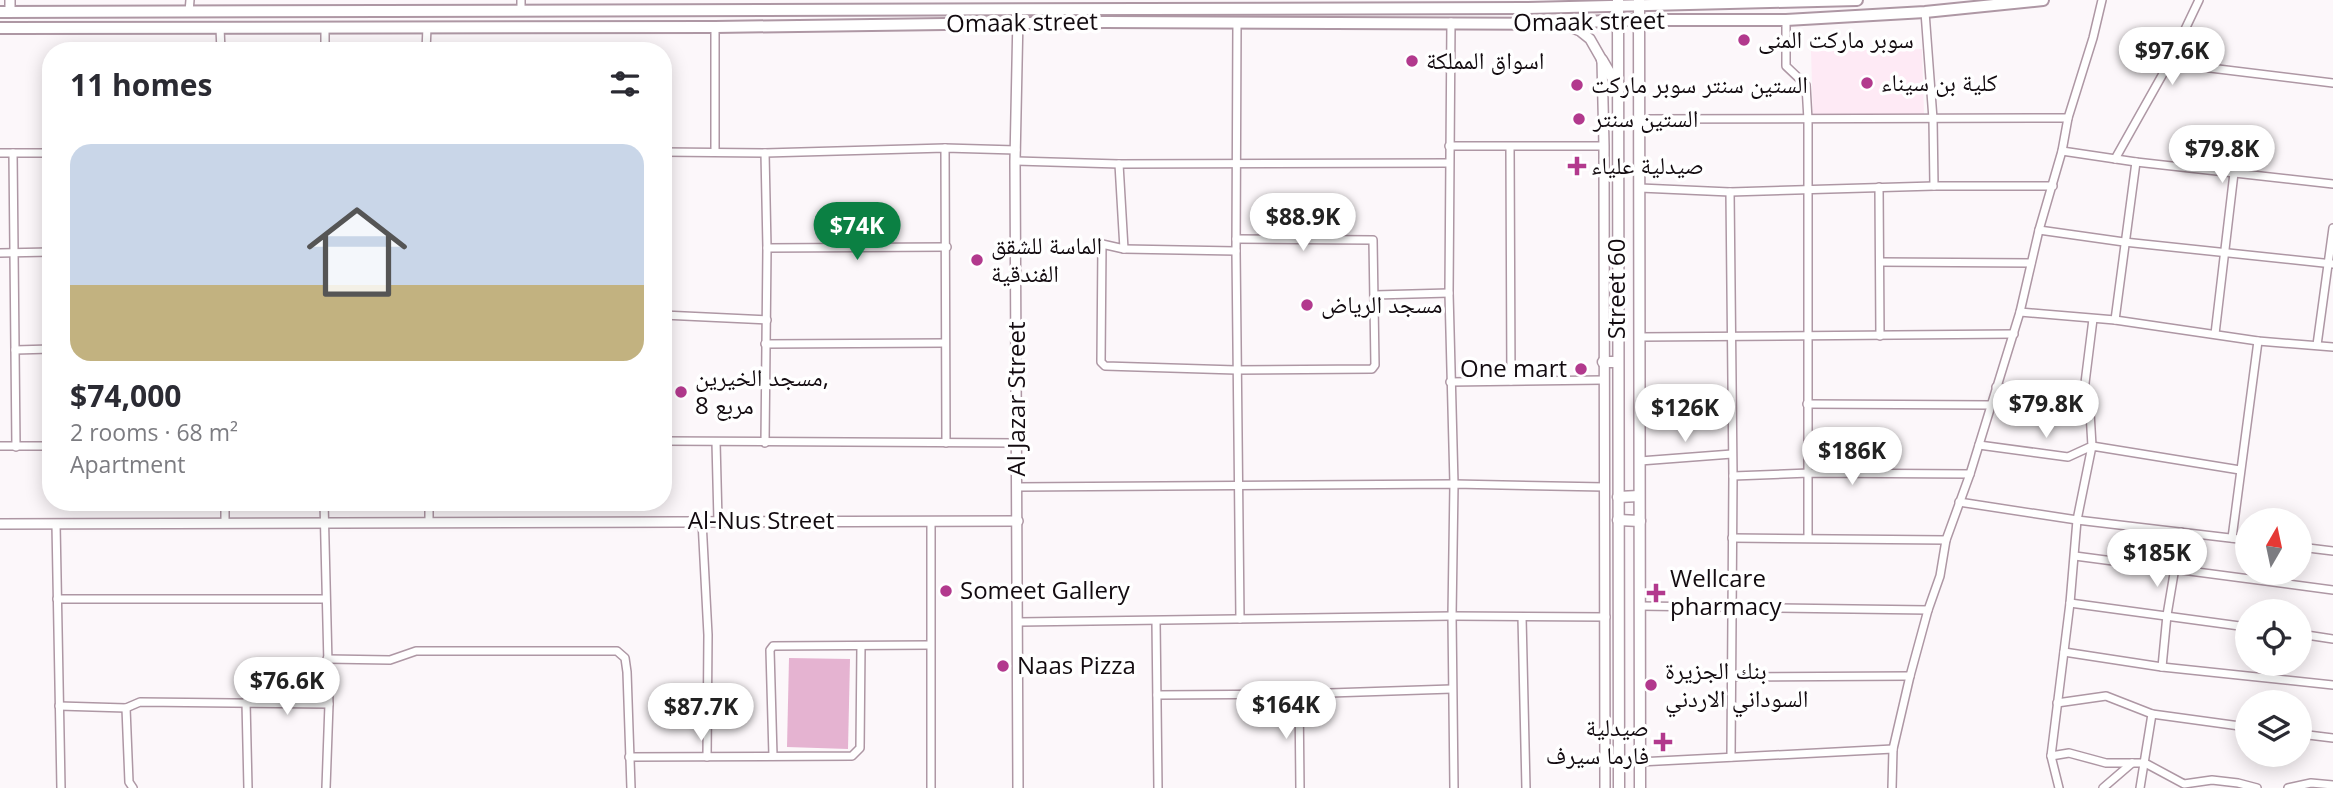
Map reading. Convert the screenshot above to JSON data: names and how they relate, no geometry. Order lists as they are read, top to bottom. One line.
{"streets":{"main road":["Omaak street","Street 60"],"street":["Al Jazar Street","Al-Nus Street"]},"crossings":[["Omaak street","Street 60"],["Omaak street","Al Jazar Street"],["Al Jazar Street","Al-Nus Street"]],"places":{"other":["سوبر ماركت المنى","اسواق المملكة","كلية بن سيناء","الستين سنتر سوبر ماركت","الستين سنتر","الماسة للشقق الفندقية","مسجد الرياض","One mart","مسجد الخيرين, مربع 8","Someet Gallery","Naas Pizza","بنك الجزيرة السوداني الاردني"],"health":["صيدلية علياء","Wellcare pharmacy","صيدلية فارما سيرف"]},"north":"top","page":{"price":["$97.6K","$79.8K","$88.9K","$74K","$79.8K","$126K","$186K","$185K","$76.6K","$164K","$87.7K"],"heading":"11 homes","list":[{"name":"$74,000","note":"2 rooms · 68 m² · Apartment"}]}}
